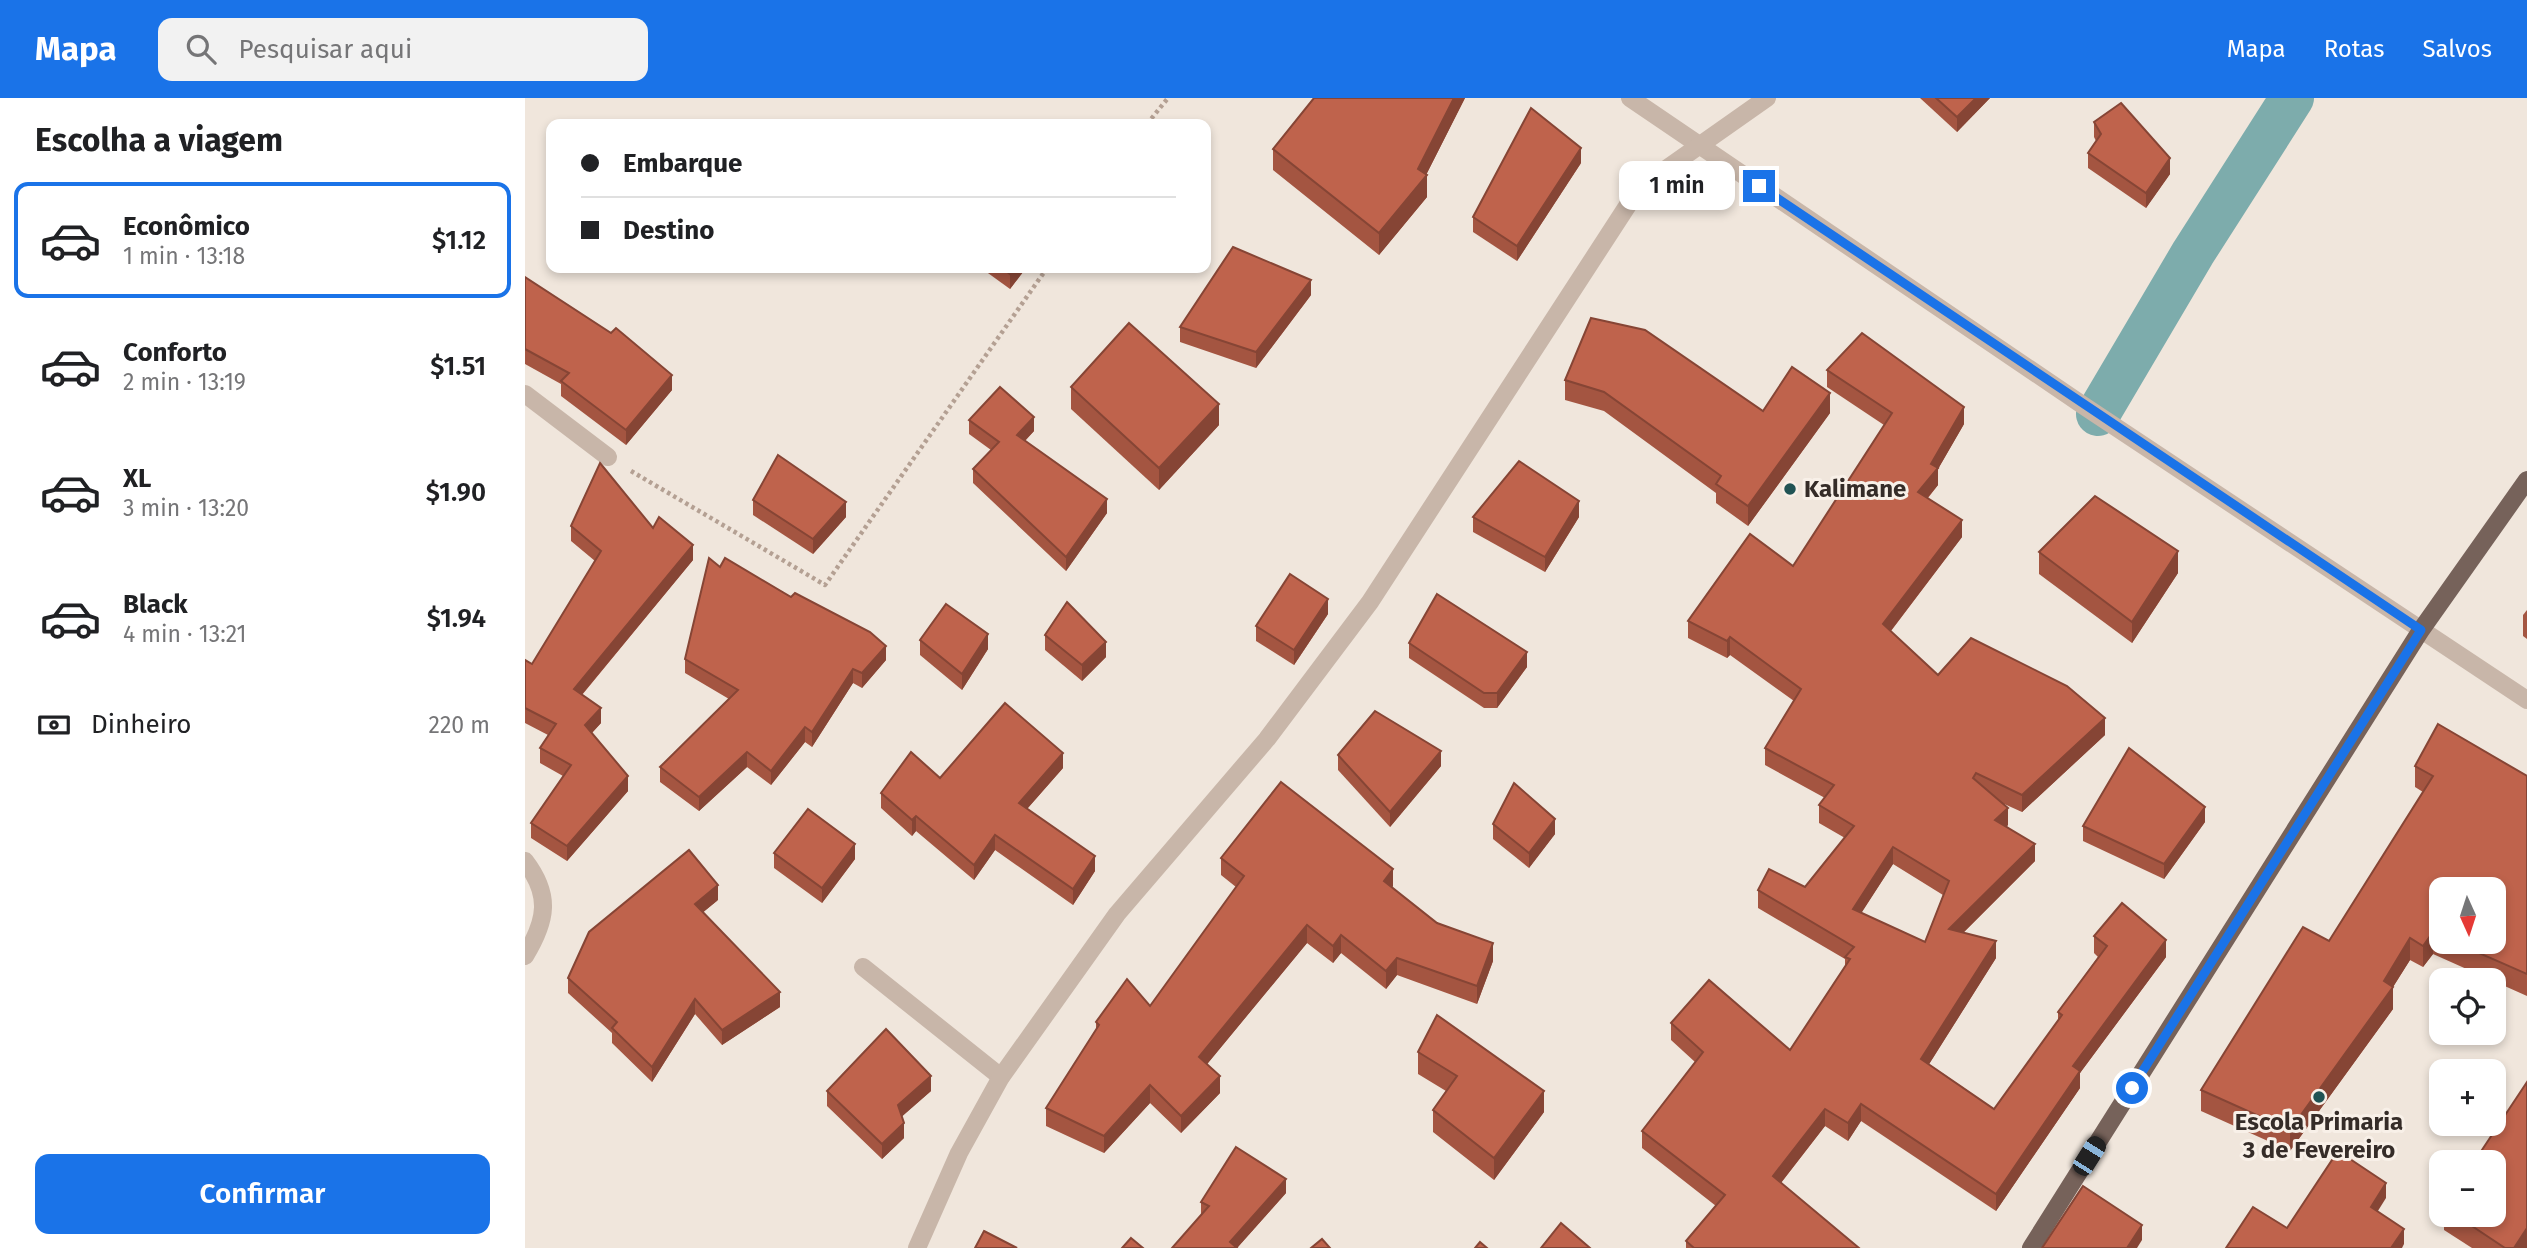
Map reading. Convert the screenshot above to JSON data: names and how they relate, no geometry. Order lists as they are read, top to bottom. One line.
{"places":["Kalimane","Escola Primaria 3 de Fevereiro"],"north":"bottom","page":{"header":"Mapa","search":"Pesquisar aqui","nav":["Mapa","Rotas","Salvos"],"heading":"Escolha a viagem","banner":["Embarque","Destino"],"bubble":"1 min","list":[{"name":"Econômico","note":"1 min · 13:18","value":"$1.12"},{"name":"Conforto","note":"2 min · 13:19","value":"$1.51"},{"name":"XL","note":"3 min · 13:20","value":"$1.90"},{"name":"Black","note":"4 min · 13:21","value":"$1.94"}],"pay":["Dinheiro","220 m"],"map_buttons":["+","−"],"buttons":"Confirmar"}}
